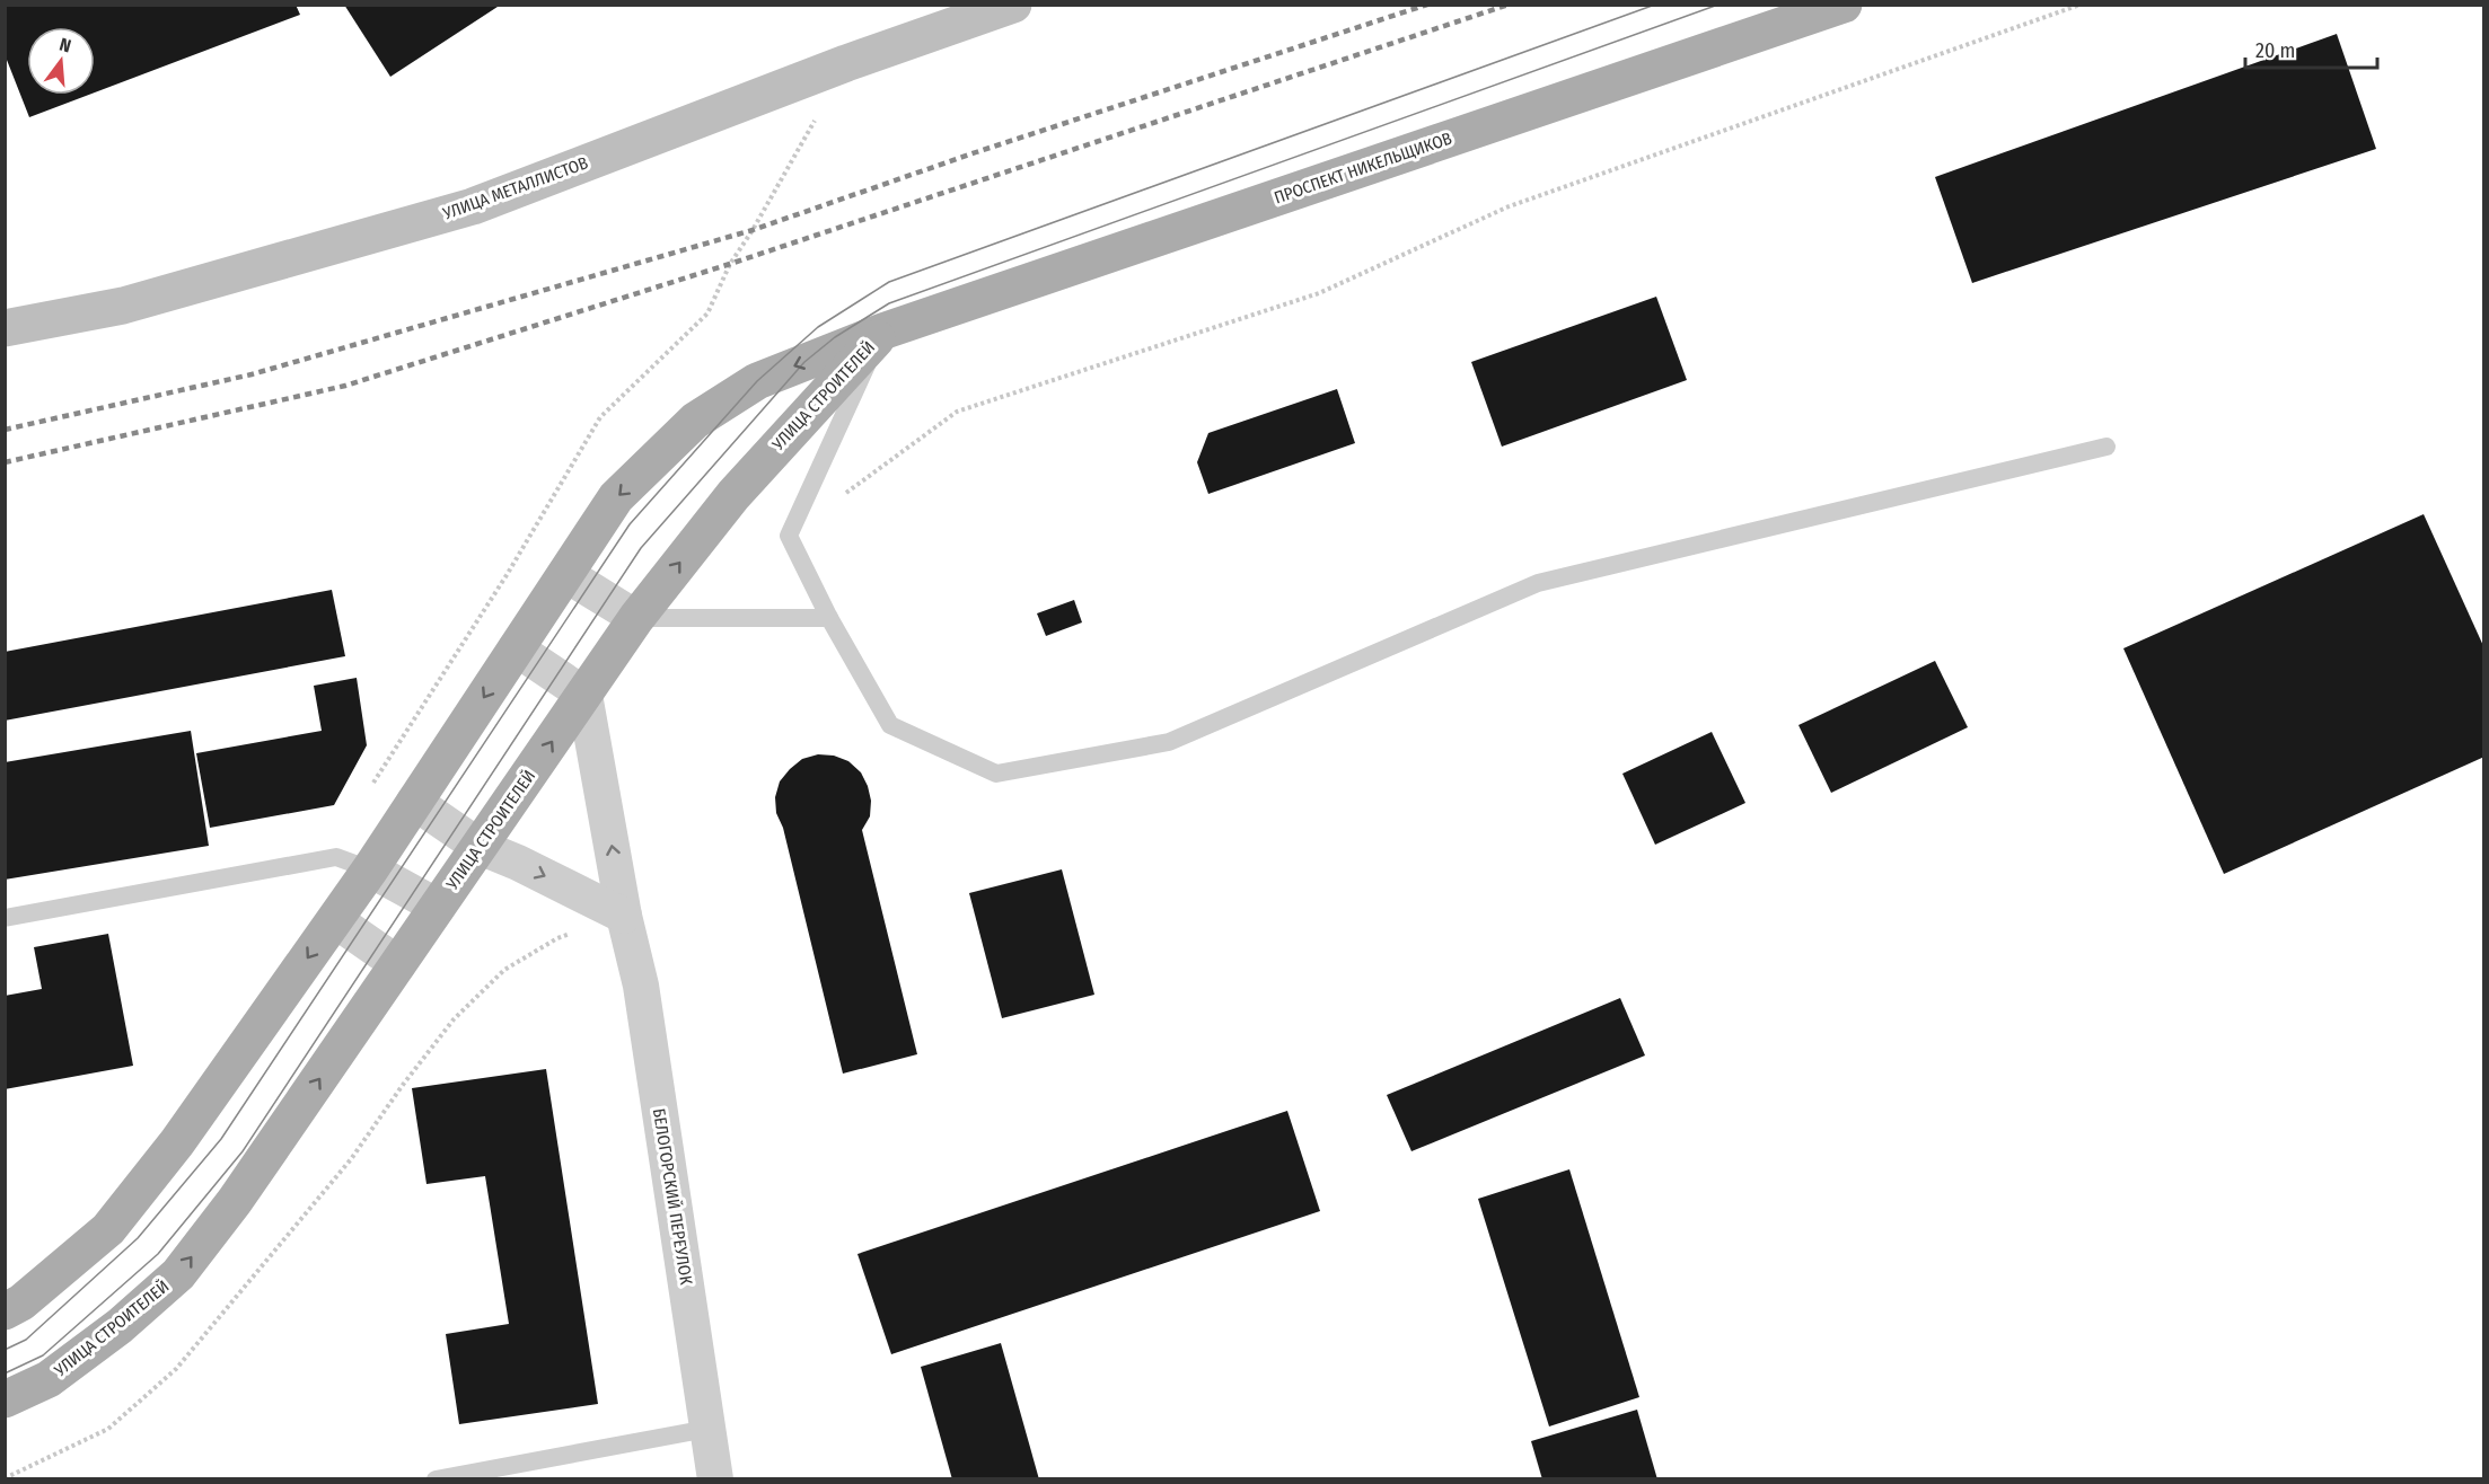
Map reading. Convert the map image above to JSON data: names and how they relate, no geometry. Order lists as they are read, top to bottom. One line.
{"streets":{"main road":["ПРОСПЕКТ НИКЕЛЬЩИКОВ","УЛИЦА МЕТАЛЛИСТОВ","УЛИЦА СТРОИТЕЛЕЙ"],"street":["БЕЛОГОРСКИЙ ПЕРЕУЛОК"]},"crossings":[["ПРОСПЕКТ НИКЕЛЬЩИКОВ","УЛИЦА СТРОИТЕЛЕЙ"],["УЛИЦА СТРОИТЕЛЕЙ","БЕЛОГОРСКИЙ ПЕРЕУЛОК"]],"scale_bar":"20 m","north":"top"}
